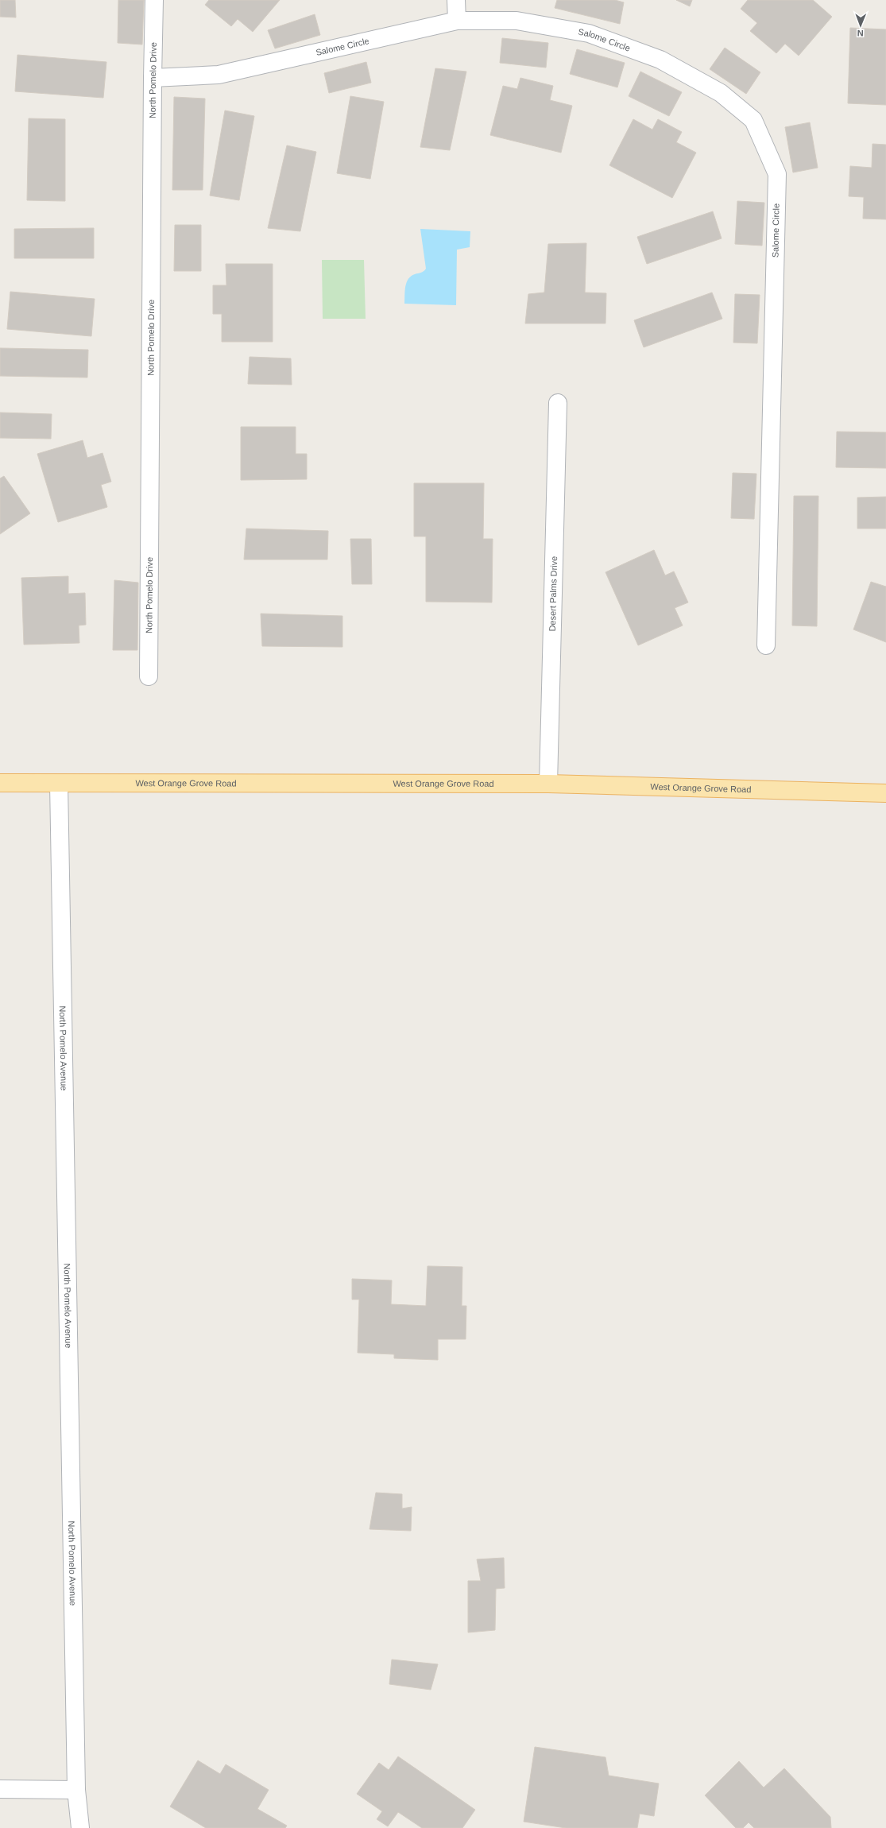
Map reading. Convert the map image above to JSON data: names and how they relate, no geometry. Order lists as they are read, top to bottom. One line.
{"streets":{"main road":["West Orange Grove Road"],"street":["Salome Circle","North Pomelo Drive","Desert Palms Drive","North Pomelo Avenue"]},"crossings":[["Salome Circle","North Pomelo Drive"],["Desert Palms Drive","West Orange Grove Road"],["West Orange Grove Road","North Pomelo Avenue"]],"north":"bottom"}
